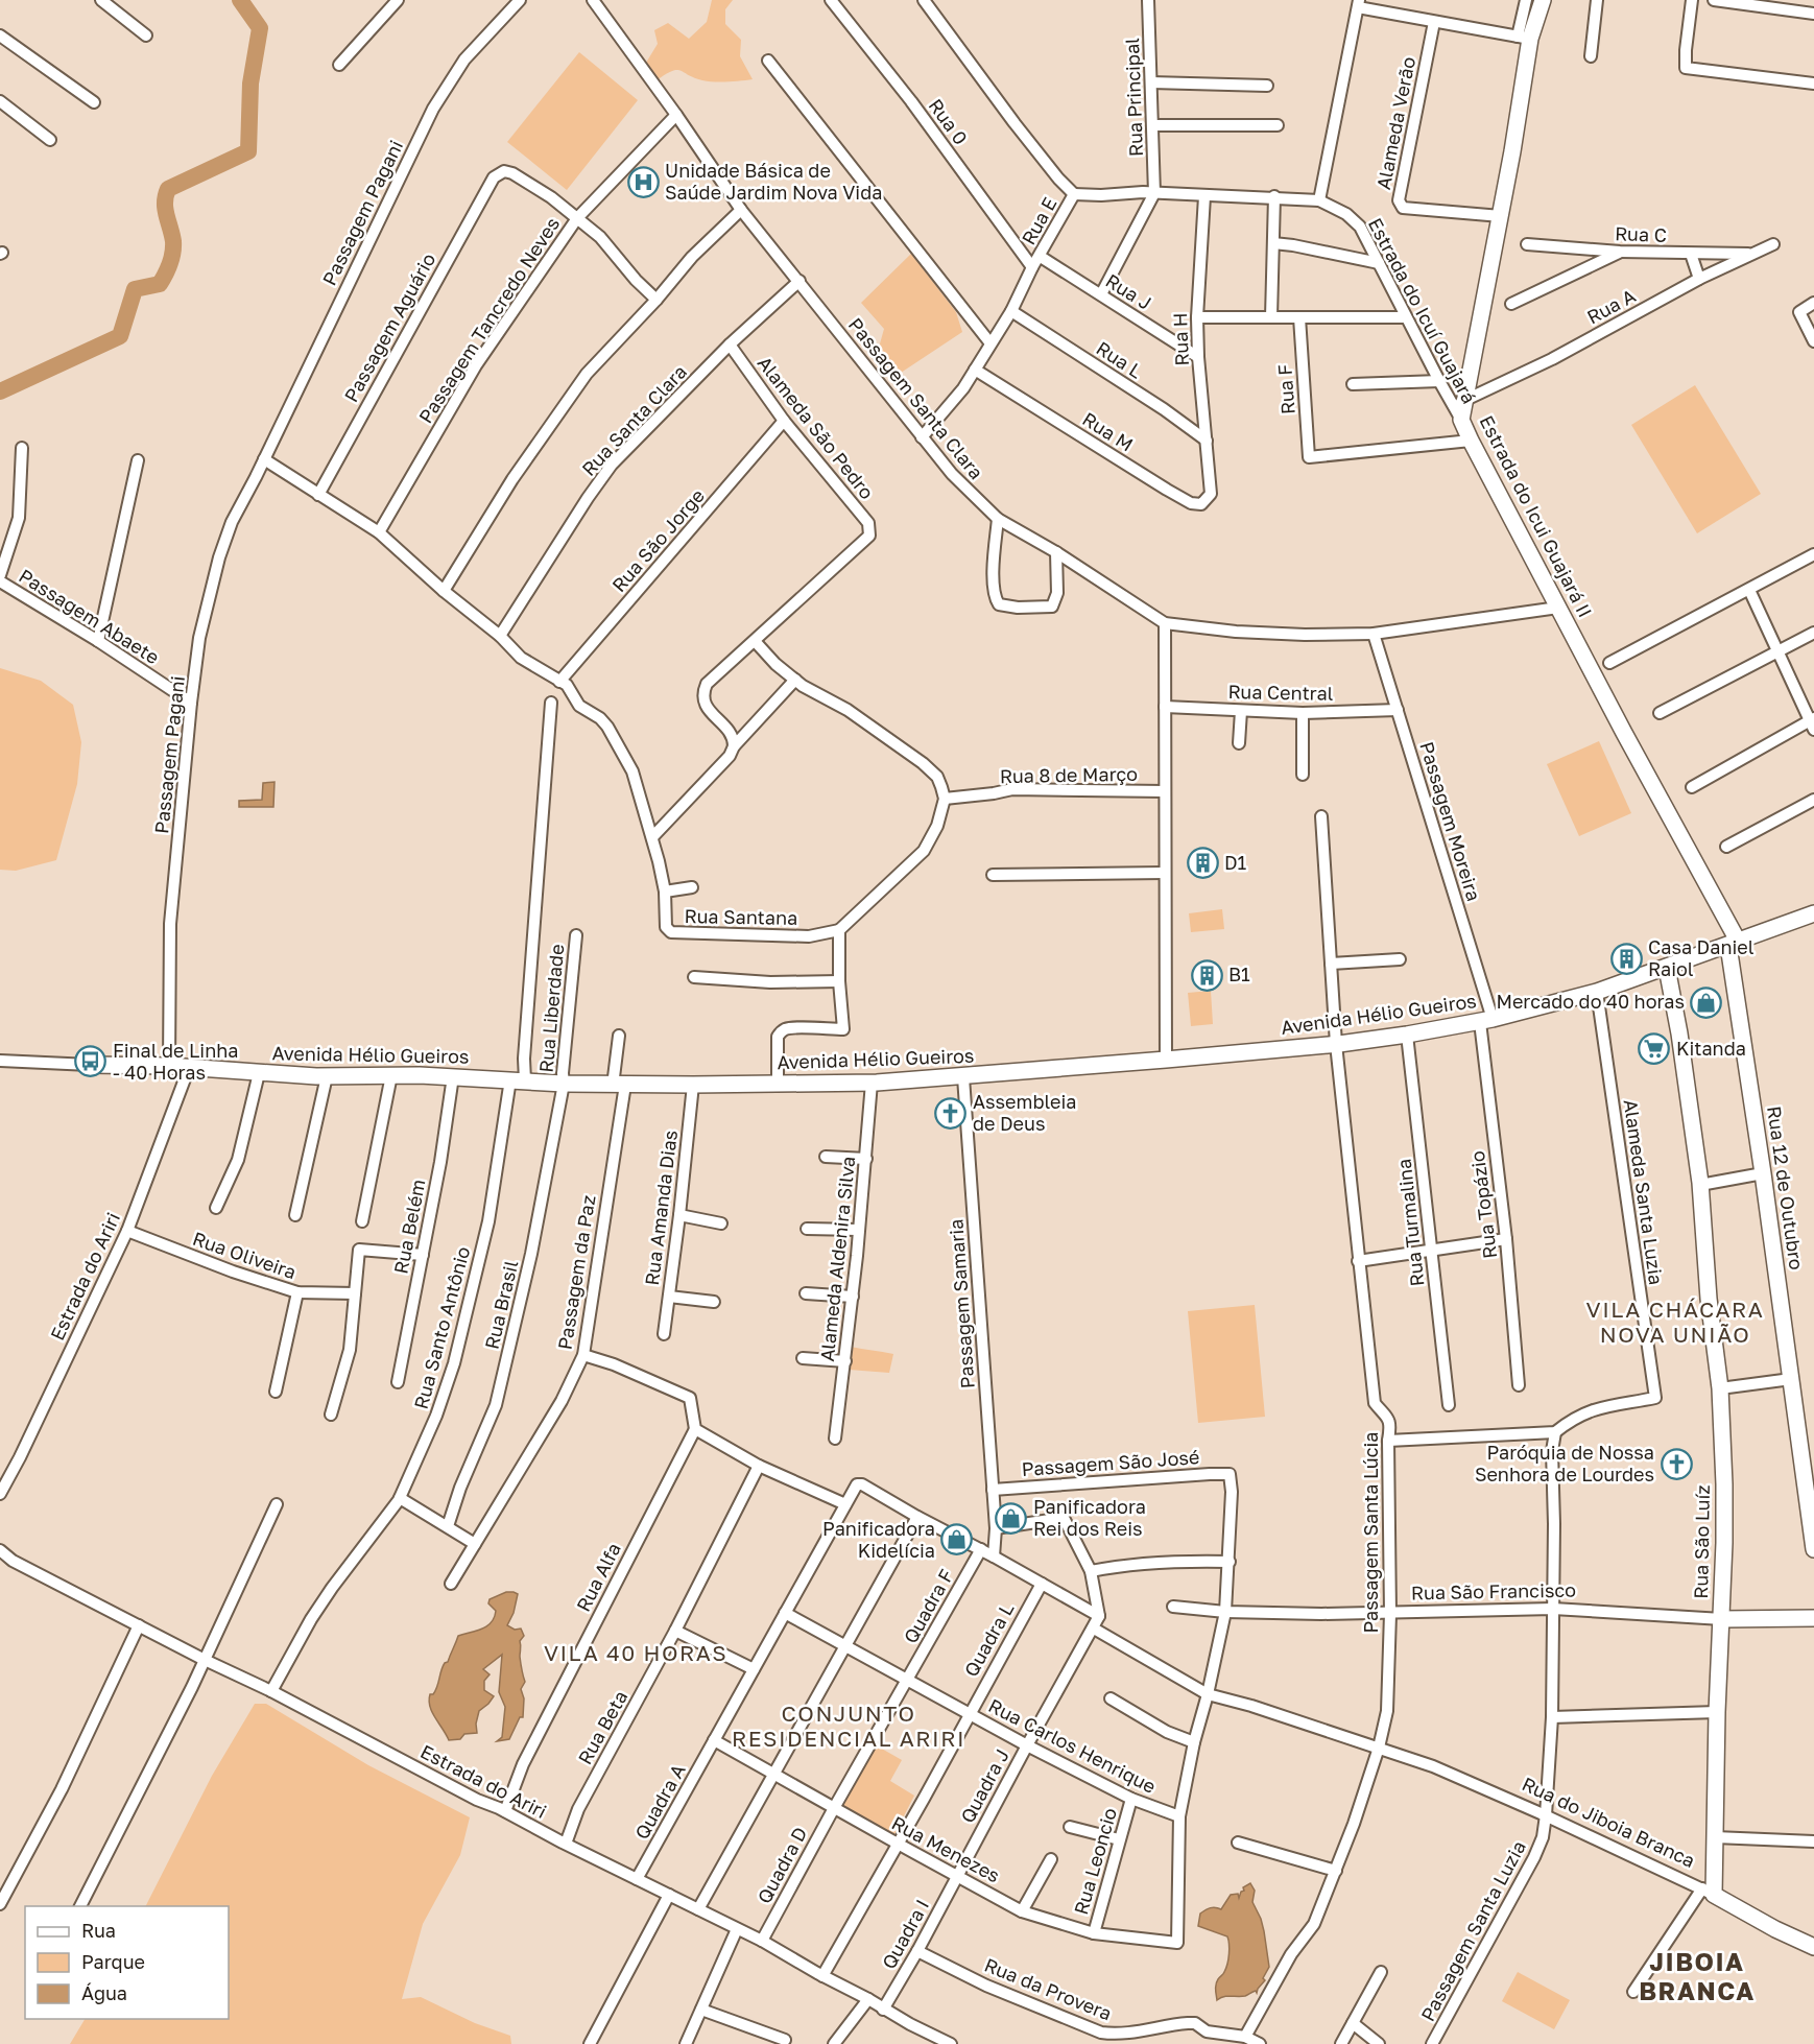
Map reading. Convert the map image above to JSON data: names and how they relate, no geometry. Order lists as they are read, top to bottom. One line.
{"streets":{"main road":["Estrada do Icui Guajará II","Avenida Hélio Gueiros","Rua 12 de Outubro","Rua São Luíz","Rua São Francisco","Rua do Jiboia Branca"],"street":["Rua Principal","Rua 0","Alameda Verão","Passagem Pagani","Rua E","Rua C","Rua J","Rua A","Estrada do Icuí Guajará","Passagem Tancredo Neves","Passagem Aguário","Rua H","Rua L","Rua F","Passagem Santa Clara","Rua Santa Clara","Alameda São Pedro","Rua M","Rua São Jorge","Passagem Abaete","Rua Central","Rua 8 de Março","Passagem Moreira","Rua Santana","Rua Liberdade","Alameda Santa Luzia","Rua Topázio","Rua Amanda Dias","Rua Turmalina","Rua Belém","Rua Oliveira","Alameda Aldenira Silva","Passagem da Paz","Estrada do Ariri","Passagem Samaria","Rua Brasil","Rua Santo Antônio","Passagem São José","Passagem Santa Lúcia","Rua Alfa","Quadra F","Quadra L","Rua Beta","Rua Carlos Henrique","Quadra J","Quadra A","Rua Menezes","Rua Leoncio","Quadra D","Passagem Santa Luzia","Quadra I","Rua da Provera"]},"crossings":[["Rua Principal","Rua E"],["Rua 0","Rua E"],["Alameda Verão","Estrada do Icui Guajará II"],["Passagem Pagani","Passagem Abaete"],["Passagem Pagani","Avenida Hélio Gueiros"],["Rua E","Rua J"],["Rua E","Estrada do Icuí Guajará"],["Rua E","Rua H"],["Rua E","Rua L"],["Rua E","Passagem Santa Clara"],["Rua E","Rua M"],["Rua C","Rua A"],["Rua J","Rua H"],["Rua A","Estrada do Icuí Guajará"],["Rua A","Estrada do Icui Guajará II"],["Estrada do Icuí Guajará","Estrada do Icui Guajará II"],["Passagem Tancredo Neves","Passagem Aguário"],["Passagem Tancredo Neves","Passagem Santa Clara"],["Rua H","Rua L"],["Rua H","Rua M"],["Rua F","Estrada do Icui Guajará II"],["Passagem Santa Clara","Rua Santa Clara"],["Passagem Santa Clara","Estrada do Icui Guajará II"],["Passagem Santa Clara","Passagem Moreira"],["Rua Santa Clara","Alameda São Pedro"],["Alameda São Pedro","Rua São Jorge"],["Estrada do Icui Guajará II","Avenida Hélio Gueiros"],["Estrada do Icui Guajará II","Rua 12 de Outubro"],["Rua Central","Passagem Moreira"],["Passagem Moreira","Avenida Hélio Gueiros"],["Passagem Moreira","Rua Topázio"],["Rua Liberdade","Avenida Hélio Gueiros"],["Rua Liberdade","Rua Brasil"],["Avenida Hélio Gueiros","Rua 12 de Outubro"],["Avenida Hélio Gueiros","Alameda Santa Luzia"],["Avenida Hélio Gueiros","Rua Topázio"],["Avenida Hélio Gueiros","Rua Amanda Dias"],["Avenida Hélio Gueiros","Rua Turmalina"],["Avenida Hélio Gueiros","Rua Belém"],["Avenida Hélio Gueiros","Alameda Aldenira Silva"],["Avenida Hélio Gueiros","Passagem da Paz"],["Avenida Hélio Gueiros","Estrada do Ariri"],["Avenida Hélio Gueiros","Passagem Samaria"],["Avenida Hélio Gueiros","Rua Brasil"],["Avenida Hélio Gueiros","Rua Santo Antônio"],["Avenida Hélio Gueiros","Passagem Santa Lúcia"],["Avenida Hélio Gueiros","Rua São Luíz"],["Rua Oliveira","Estrada do Ariri"],["Estrada do Ariri","Rua Santo Antônio"],["Estrada do Ariri","Rua Alfa"],["Estrada do Ariri","Rua Beta"],["Estrada do Ariri","Quadra A"],["Estrada do Ariri","Quadra D"],["Estrada do Ariri","Quadra I"],["Passagem Samaria","Passagem São José"],["Passagem Santa Lúcia","Rua São Francisco"],["Passagem Santa Lúcia","Rua do Jiboia Branca"],["Passagem Santa Lúcia","Rua da Provera"],["Rua São Luíz","Rua São Francisco"],["Rua São Luíz","Rua do Jiboia Branca"],["Rua São Francisco","Passagem Santa Luzia"],["Quadra F","Rua Carlos Henrique"],["Quadra F","Rua Menezes"],["Quadra F","Quadra D"],["Quadra L","Rua Carlos Henrique"],["Rua Carlos Henrique","Quadra J"],["Rua Carlos Henrique","Quadra A"],["Rua Carlos Henrique","Rua Menezes"],["Rua Carlos Henrique","Rua Leoncio"],["Quadra J","Rua Menezes"],["Quadra J","Quadra I"],["Quadra A","Rua Menezes"],["Rua do Jiboia Branca","Passagem Santa Luzia"],["Rua Menezes","Rua Leoncio"],["Rua Menezes","Quadra D"],["Rua Menezes","Quadra I"],["Quadra I","Rua da Provera"]],"districts":["VILA CHÁCARA NOVA UNIÃO","VILA 40 HORAS","CONJUNTO RESIDENCIAL ARIRI","JIBOIA BRANCA"],"places":{"hospital":["Unidade Básica de Saúde Jardim Nova Vida"],"building":["D1","Casa Daniel Raiol","B1"],"shop":["Mercado do 40 horas","Panificadora Rei dos Reis","Panificadora Kidelícia"],"supermarket":["Kitanda"],"bus stop":["Final de Linha - 40 Horas"],"church":["Assembleia de Deus","Paróquia de Nossa Senhora de Lourdes"]},"legend":["Rua","Parque","Água"]}
